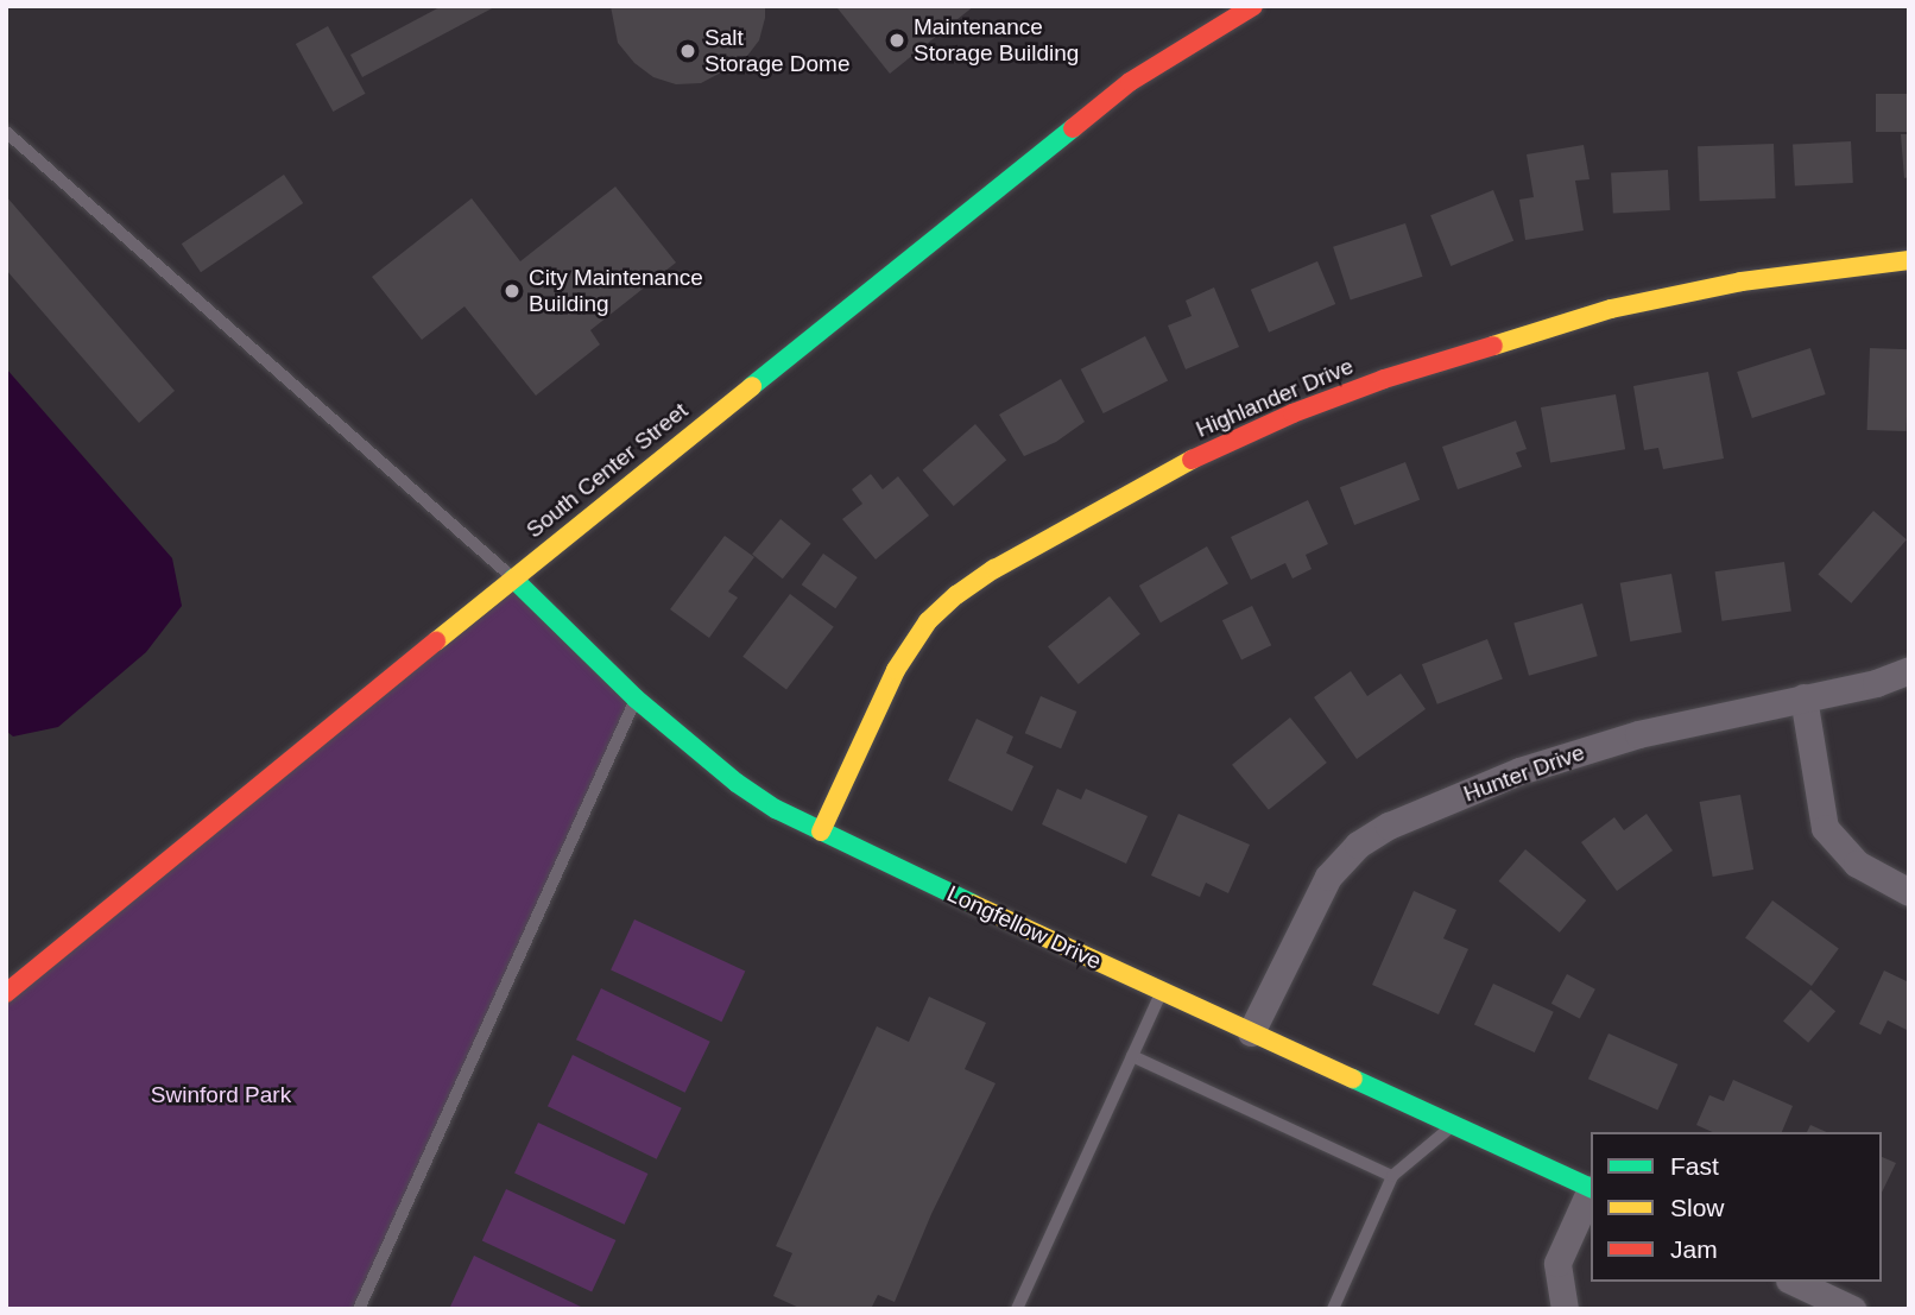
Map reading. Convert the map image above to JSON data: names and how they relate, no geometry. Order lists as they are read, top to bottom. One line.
{"streets":{"street":["Highlander Drive","South Center Street","Hunter Drive","Longfellow Drive"]},"crossings":[["Highlander Drive","Longfellow Drive"],["South Center Street","Longfellow Drive"],["Hunter Drive","Longfellow Drive"]],"parks":["Swinford Park"],"places":["Maintenance Storage Building","Salt Storage Dome","City Maintenance Building"],"legend":["Fast","Slow","Jam"]}
